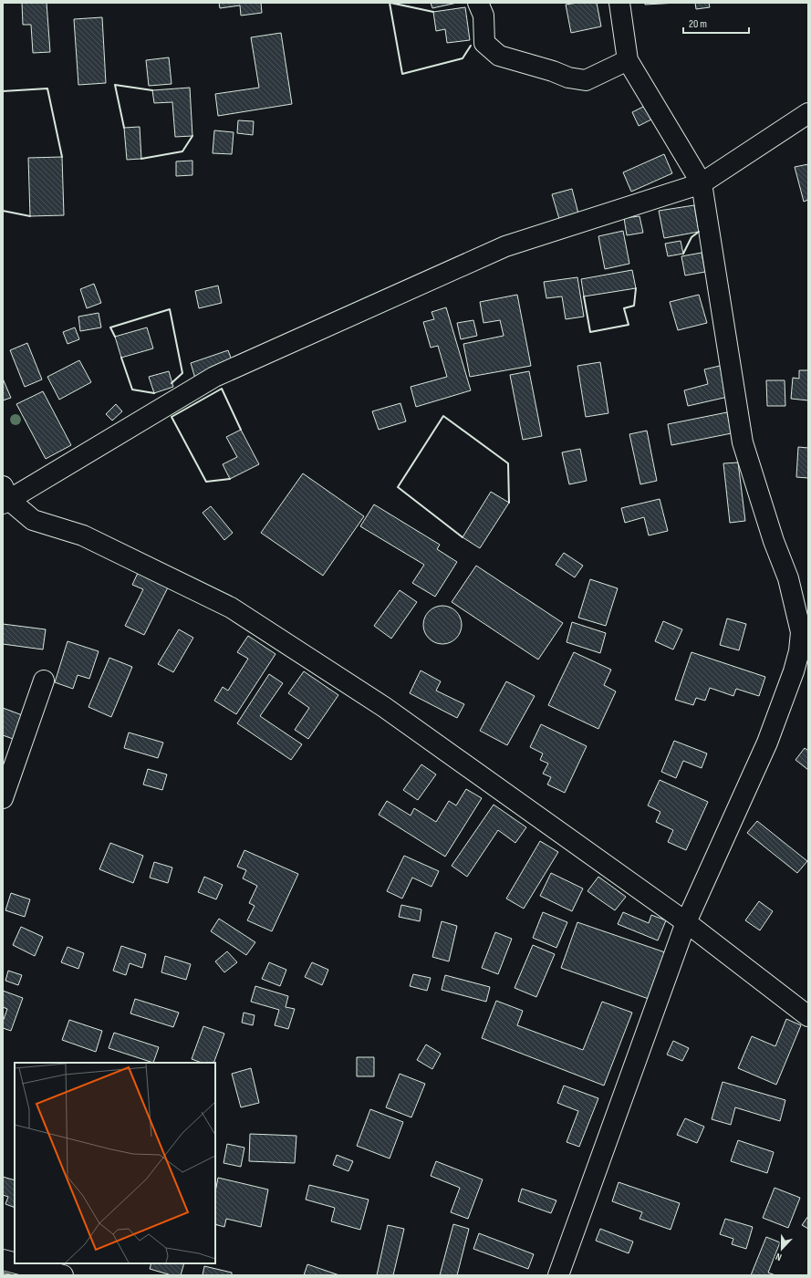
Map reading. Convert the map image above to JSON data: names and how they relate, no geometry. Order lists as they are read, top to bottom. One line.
{"scale_bar":"20 m","north":"bottom"}
